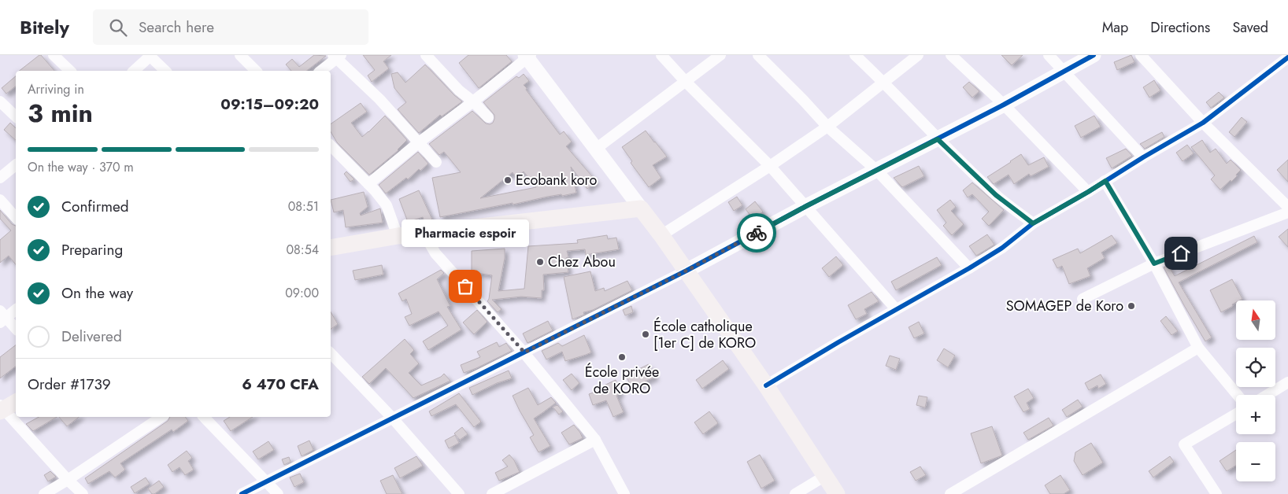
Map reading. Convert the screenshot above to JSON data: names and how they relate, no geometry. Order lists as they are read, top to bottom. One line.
{"places":["Ecobank koro","Chez Abou","Pharmacie espoir","SOMAGEP de Koro","École catholique [1er C] de KORO","École privée de KORO"],"north":"top","page":{"header":"Bitely","search":"Search here","nav":["Map","Directions","Saved"],"heading":["3 min","Arriving in","09:15–09:20"],"panel":["Order #1739","6 470 CFA"],"bar":"On the way · 370 m","list":[["Confirmed","08:51"],["Preparing","08:54"],["On the way","09:00"],"Delivered"],"bubble":"Pharmacie espoir","map_buttons":["+","−"]}}
